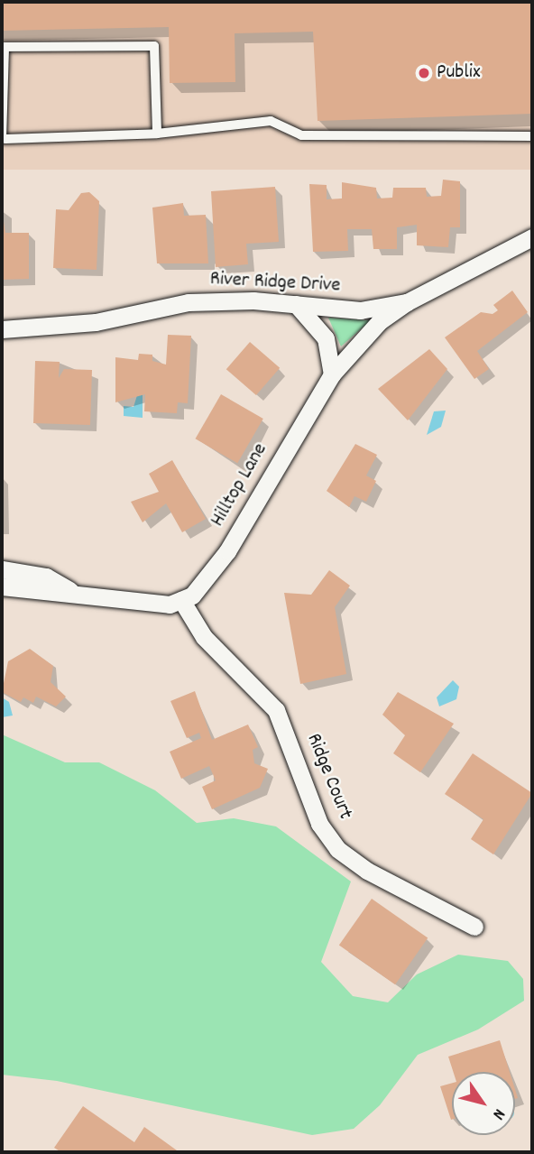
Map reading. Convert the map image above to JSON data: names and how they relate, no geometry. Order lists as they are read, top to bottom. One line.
{"streets":{"street":["River Ridge Drive","Hilltop Lane","Ridge Court"]},"crossings":[["River Ridge Drive","Hilltop Lane"],["Hilltop Lane","Ridge Court"]],"places":["Publix"],"north":"bottom right"}
